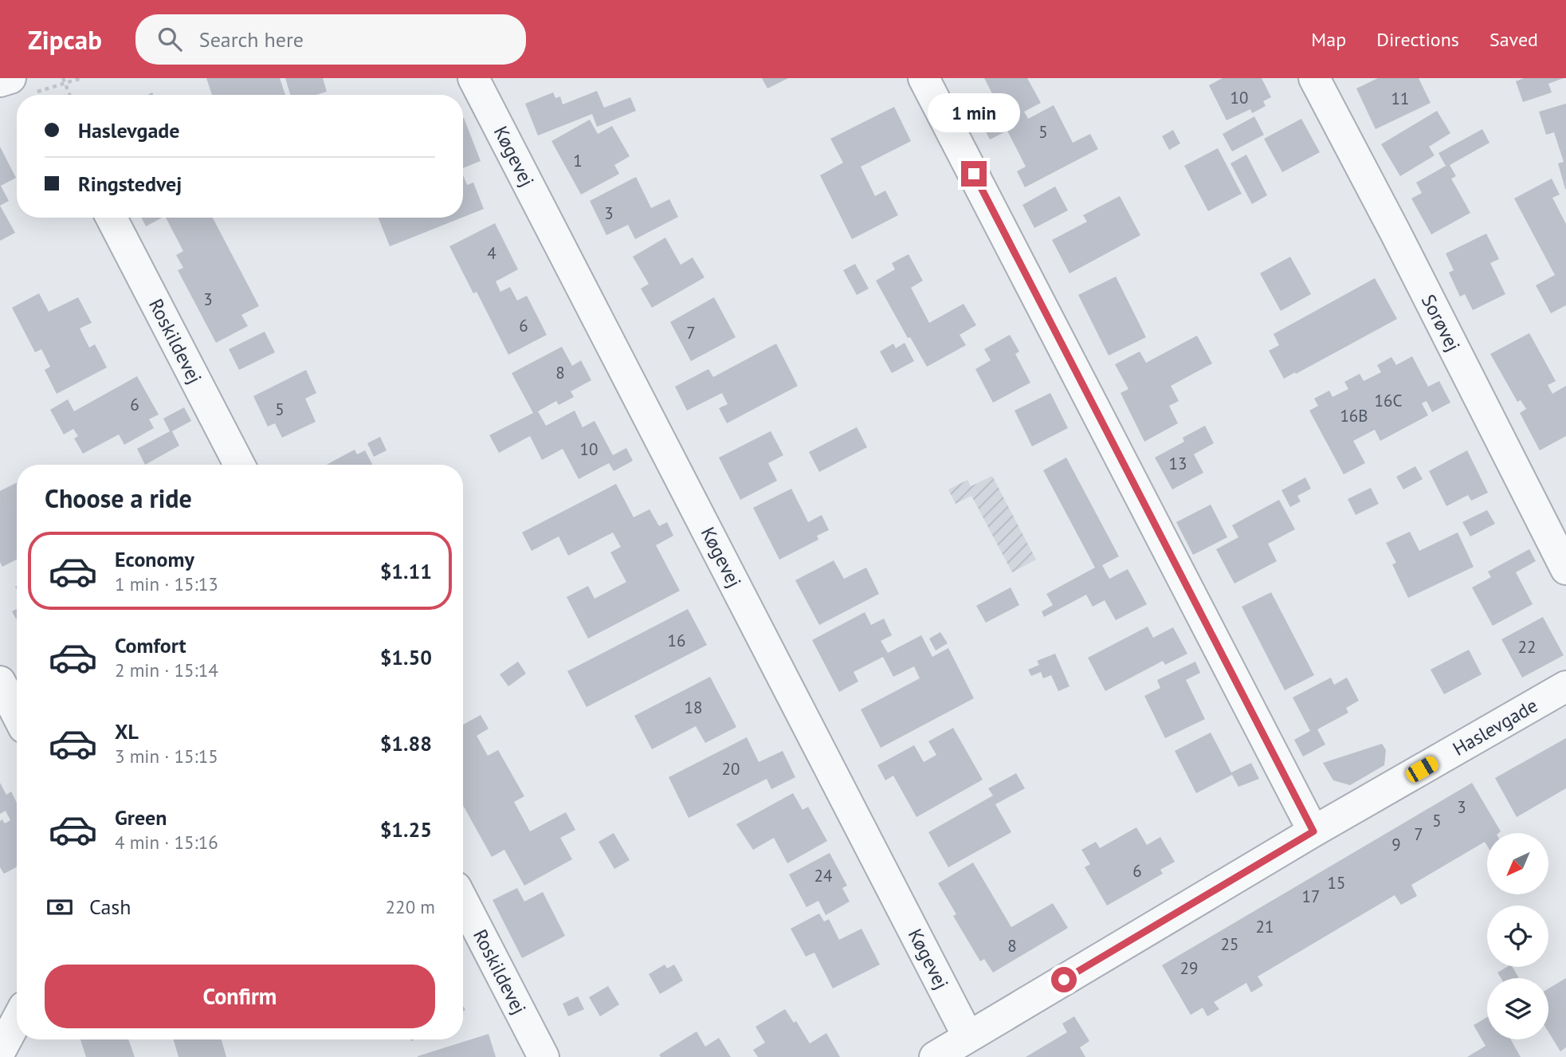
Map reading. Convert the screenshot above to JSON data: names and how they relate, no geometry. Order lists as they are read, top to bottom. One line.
{"streets":{"street":["Køgevej","Sorøvej","Roskildevej","Haslevgade"]},"crossings":[["Køgevej","Haslevgade"]],"house_numbers":["10","11","5","1","3","4","3","6","7","8","16C","6","5","16B","10","13","16","22","18","20","3","5","7","9","6","24","15","17","21","25","8","29"],"north":"bottom left","page":{"header":"Zipcab","search":"Search here","nav":["Map","Directions","Saved"],"bubble":"1 min","banner":["Haslevgade","Ringstedvej"],"heading":"Choose a ride","list":[{"name":"Economy","note":"1 min · 15:13","value":"$1.11"},{"name":"Comfort","note":"2 min · 15:14","value":"$1.50"},{"name":"XL","note":"3 min · 15:15","value":"$1.88"},{"name":"Green","note":"4 min · 15:16","value":"$1.25"}],"pay":["Cash","220 m"],"buttons":"Confirm"}}
